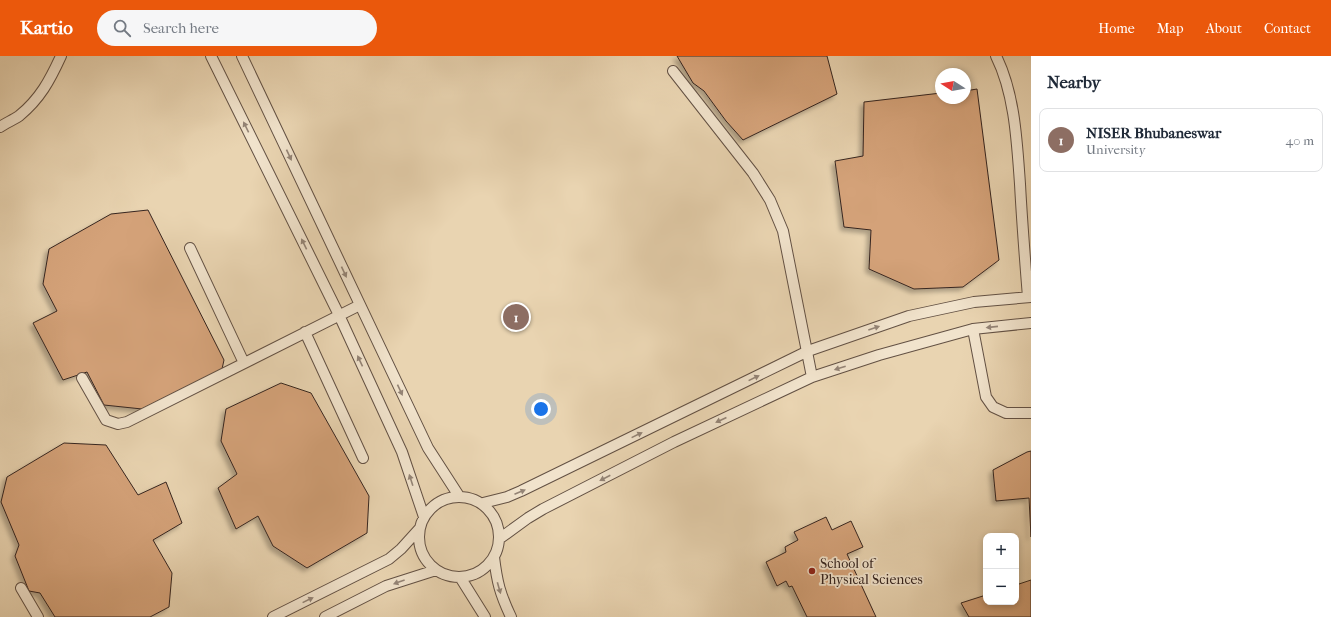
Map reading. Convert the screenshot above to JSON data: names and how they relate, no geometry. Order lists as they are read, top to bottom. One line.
{"places":["School of Physical Sciences"],"north":"left","page":{"header":"Kartio","search":"Search here","nav":["Home","Map","About","Contact"],"heading":"Nearby","list":[{"mark":"1","name":"NISER Bhubaneswar","note":"University","value":"40 m"}],"pins":"1","map_buttons":["+","−"]}}
